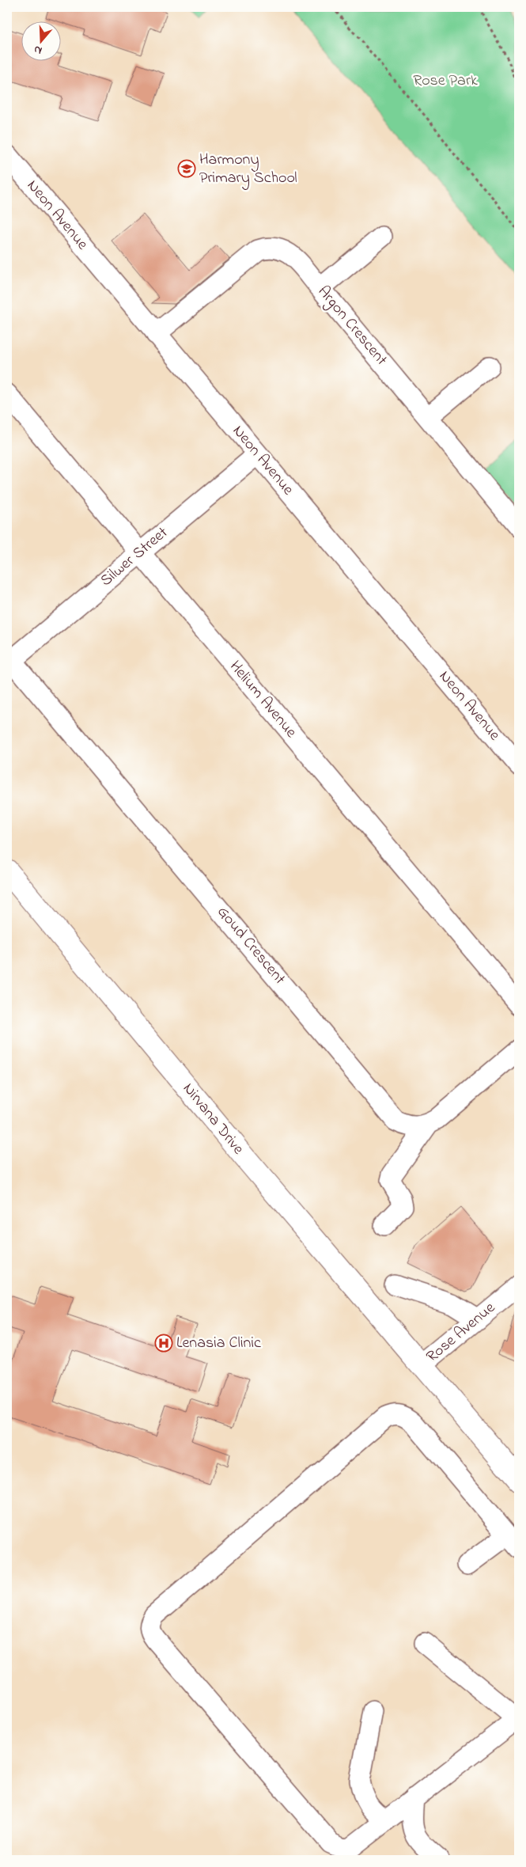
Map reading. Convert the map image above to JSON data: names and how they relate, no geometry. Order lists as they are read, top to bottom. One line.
{"streets":{"main road":["Nirvana Drive"],"street":["Neon Avenue","Argon Crescent","Silwer Street","Helium Avenue","Goud Crescent","Rose Avenue"]},"crossings":[["Neon Avenue","Argon Crescent"],["Neon Avenue","Silwer Street"],["Silwer Street","Helium Avenue"],["Silwer Street","Goud Crescent"],["Nirvana Drive","Rose Avenue"]],"parks":["Rose Park"],"places":{"school or university":["Harmony Primary School"],"hospital":["Lenasia Clinic"]},"north":"bottom"}
